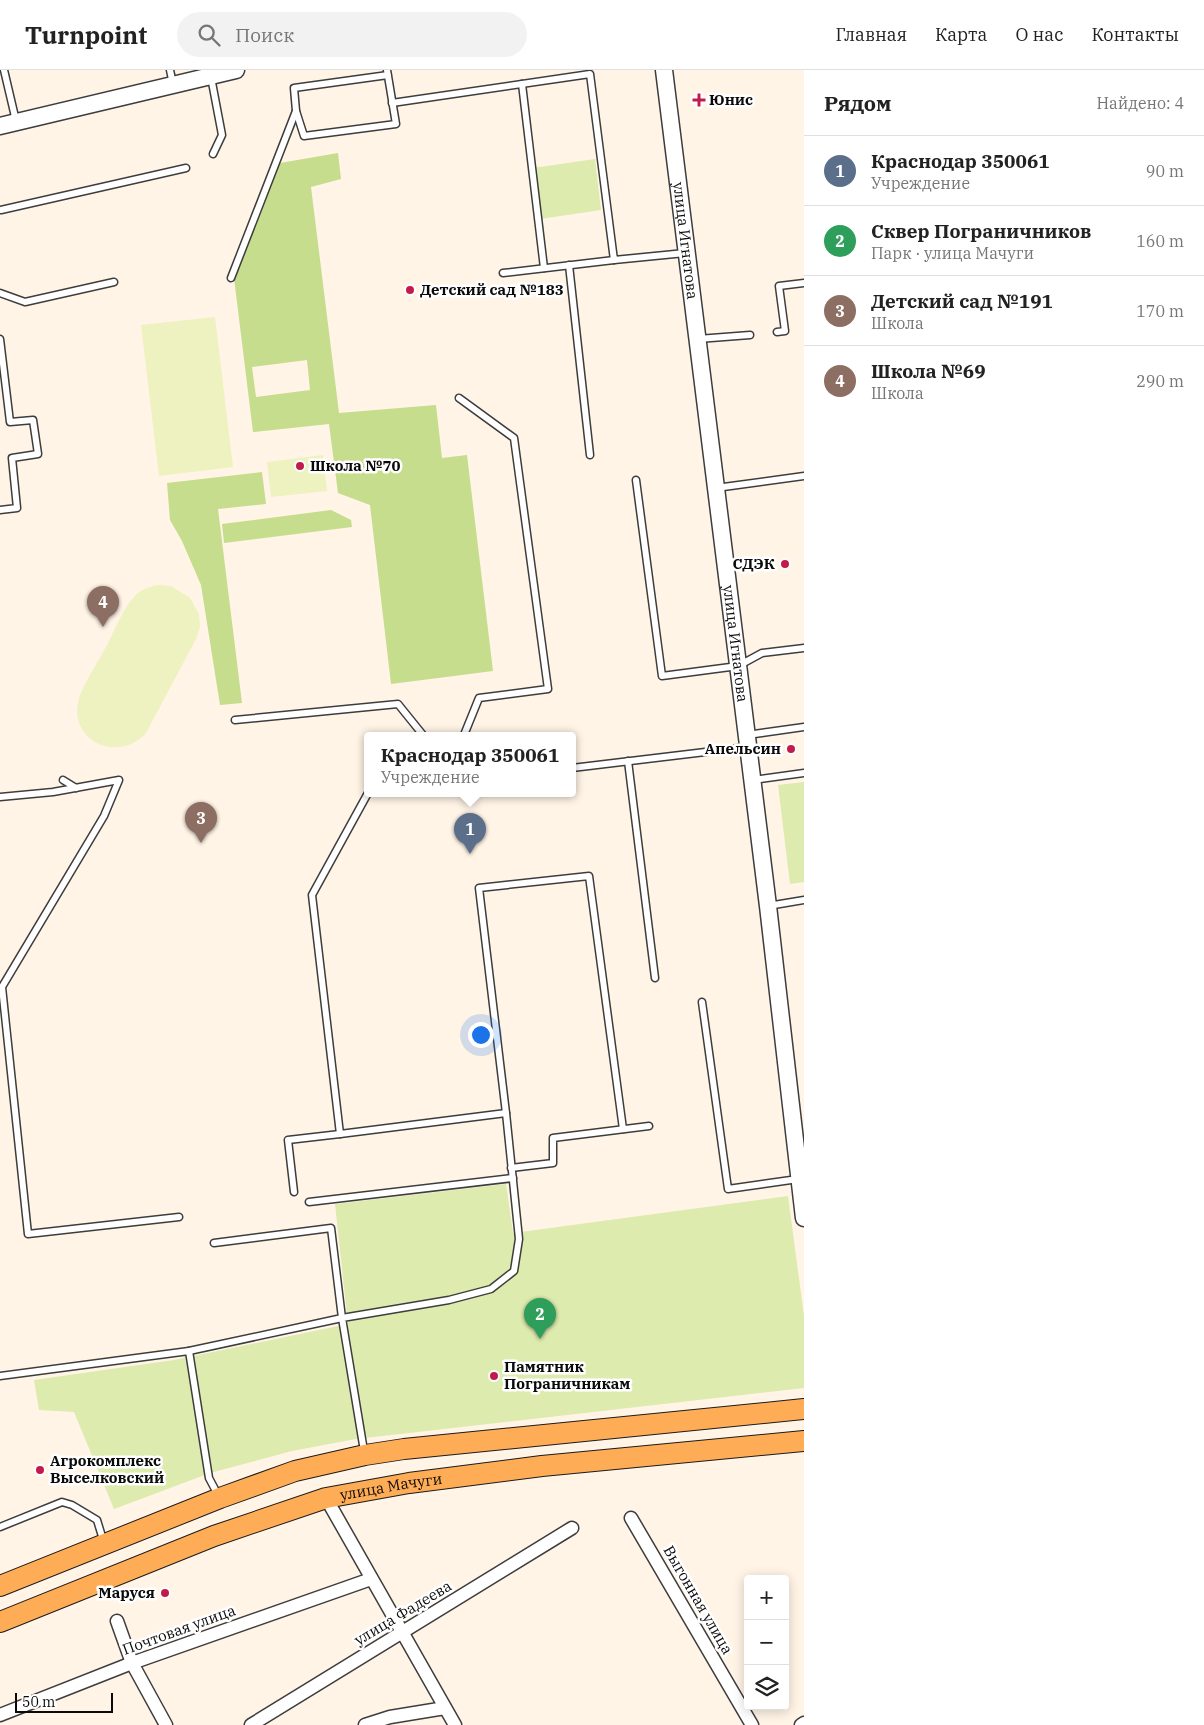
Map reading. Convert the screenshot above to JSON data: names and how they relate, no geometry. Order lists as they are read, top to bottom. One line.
{"streets":{"main road":["улица Мачуги"],"street":["улица Игнатова","Выгонная улица","улица Фадеева","Почтовая улица"]},"places":{"health":["Юнис"],"other":["Детский сад №183","Школа №70","СДЭК","Апельсин","Памятник Пограничникам","Агрокомплекс Выселковский","Маруся"]},"scale_bar":"50 m","page":{"header":"Turnpoint","search":"Поиск","nav":["Главная","Карта","О нас","Контакты"],"heading":["Рядом","Найдено: 4"],"list":[{"mark":"1","name":"Краснодар 350061","note":"Учреждение","value":"90 m"},{"mark":"2","name":"Сквер Пограничников","note":"Парк · улица Мачуги","value":"160 m"},{"mark":"3","name":"Детский сад №191","note":"Школа","value":"170 m"},{"mark":"4","name":"Школа №69","note":"Школа","value":"290 m"}],"pins":["4","3","1","2"],"popup":["Краснодар 350061","Учреждение"],"map_buttons":["+","−"],"scale":"50 m"}}
